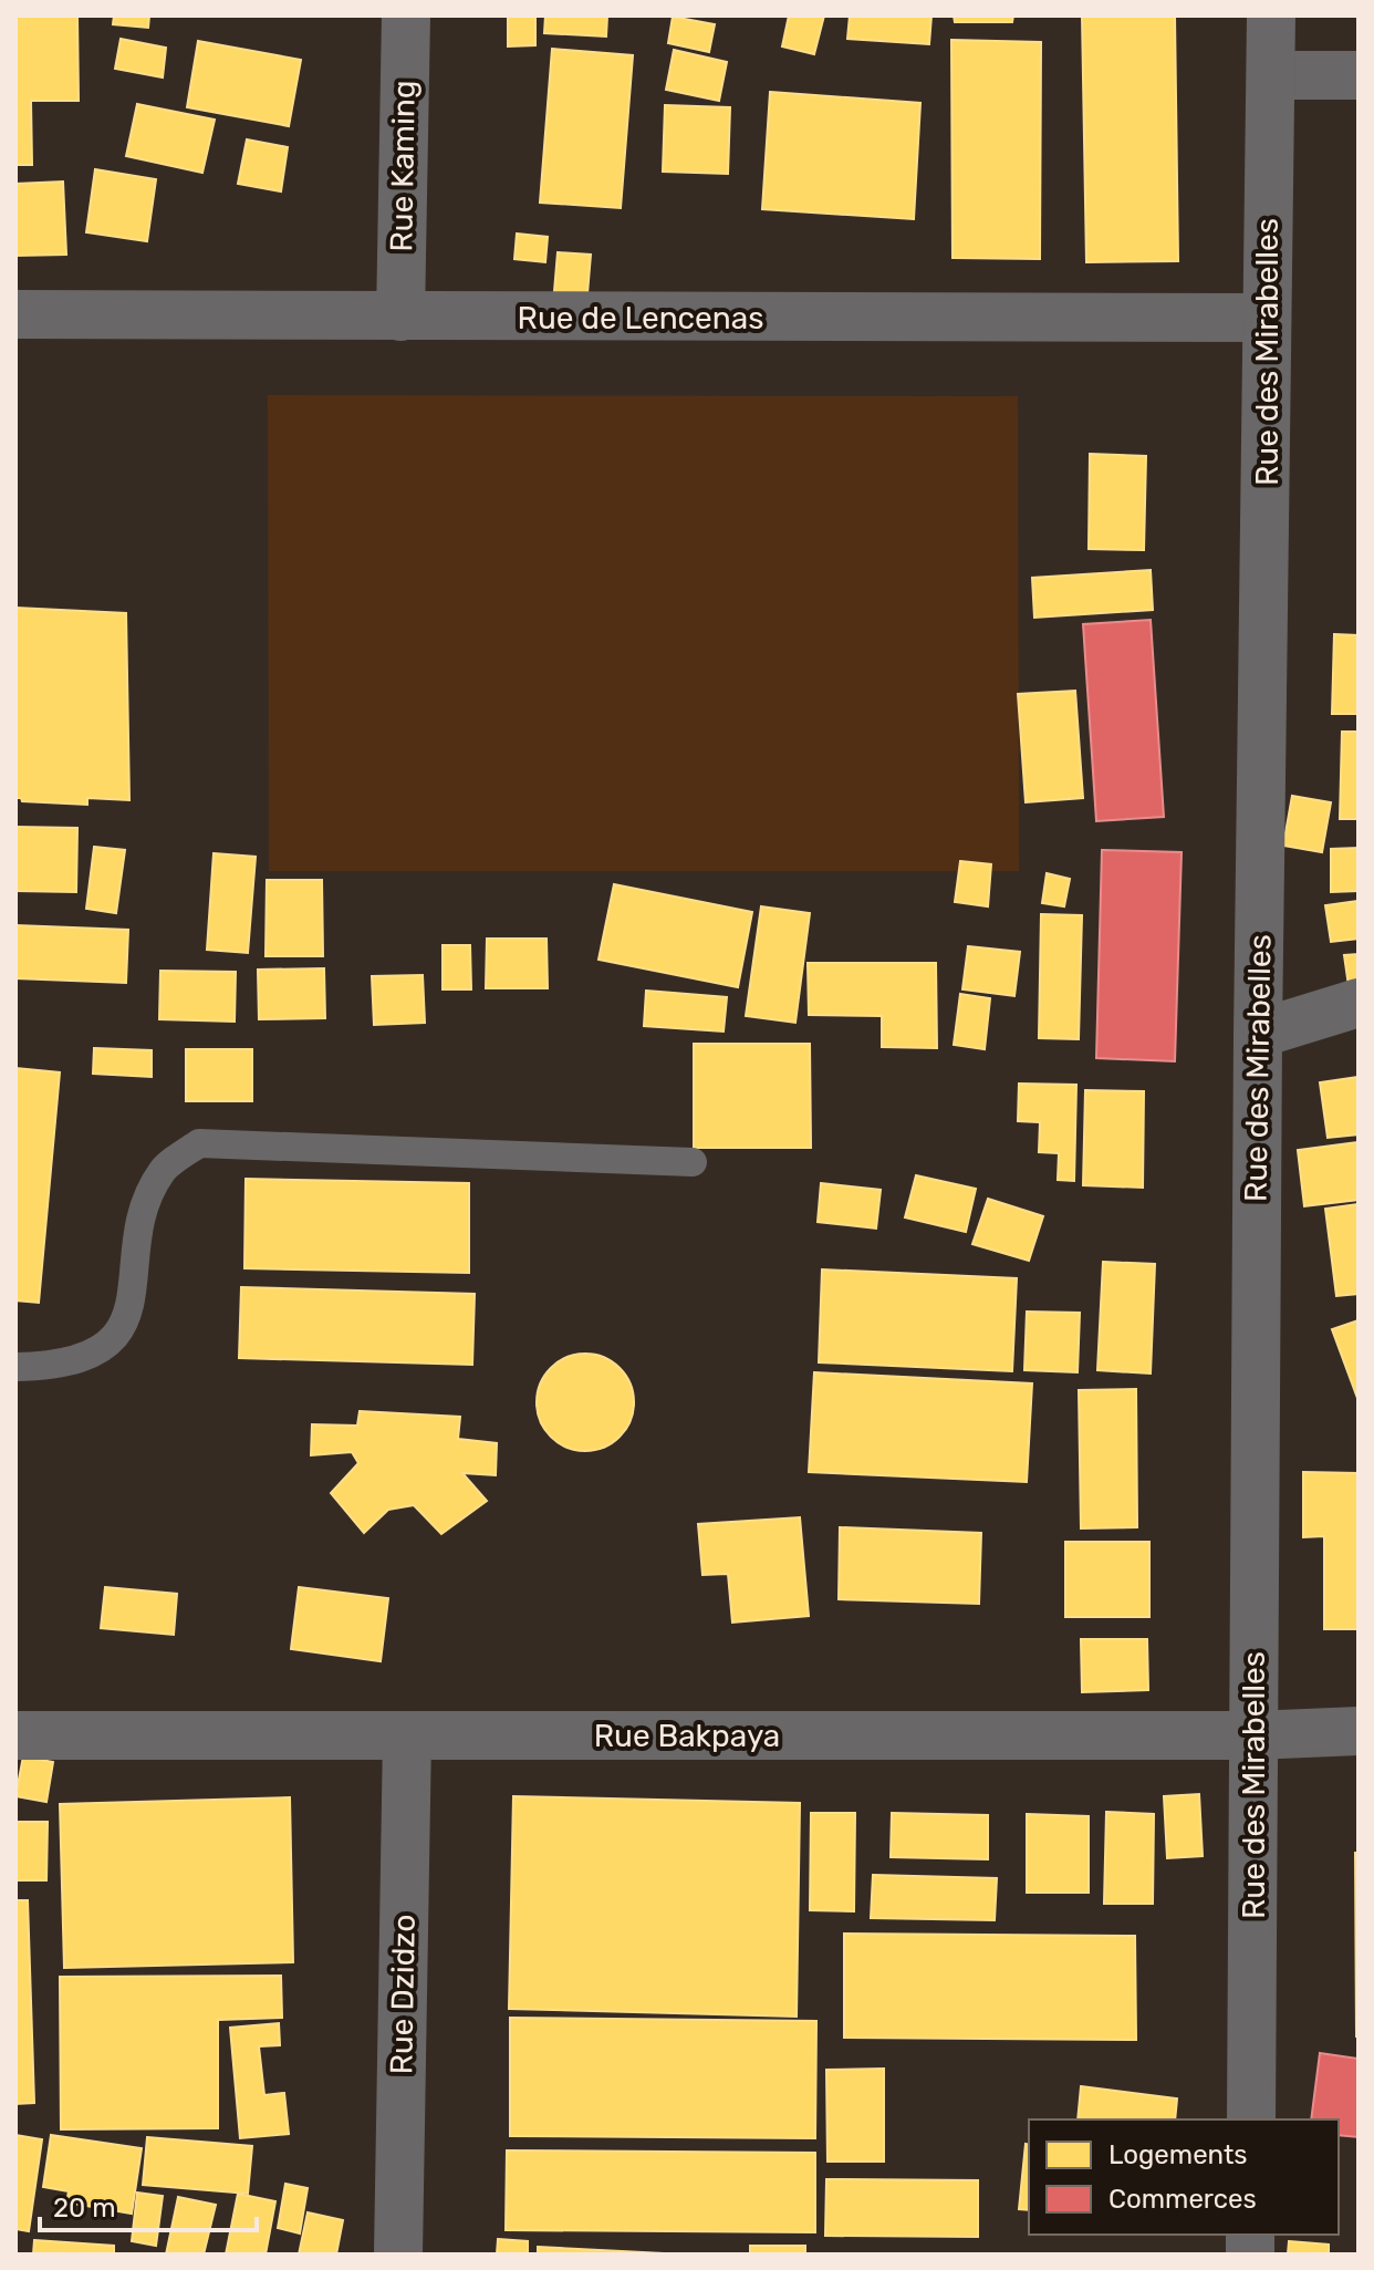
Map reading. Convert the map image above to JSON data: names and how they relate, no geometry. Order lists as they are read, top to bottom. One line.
{"streets":{"street":["Rue Kaming","Rue de Lencenas","Rue des Mirabelles","Rue Bakpaya","Rue Dzidzo"]},"crossings":[["Rue Kaming","Rue de Lencenas"],["Rue de Lencenas","Rue des Mirabelles"],["Rue des Mirabelles","Rue Bakpaya"],["Rue Bakpaya","Rue Dzidzo"]],"legend":["Logements","Commerces"],"scale_bar":"20 m"}
